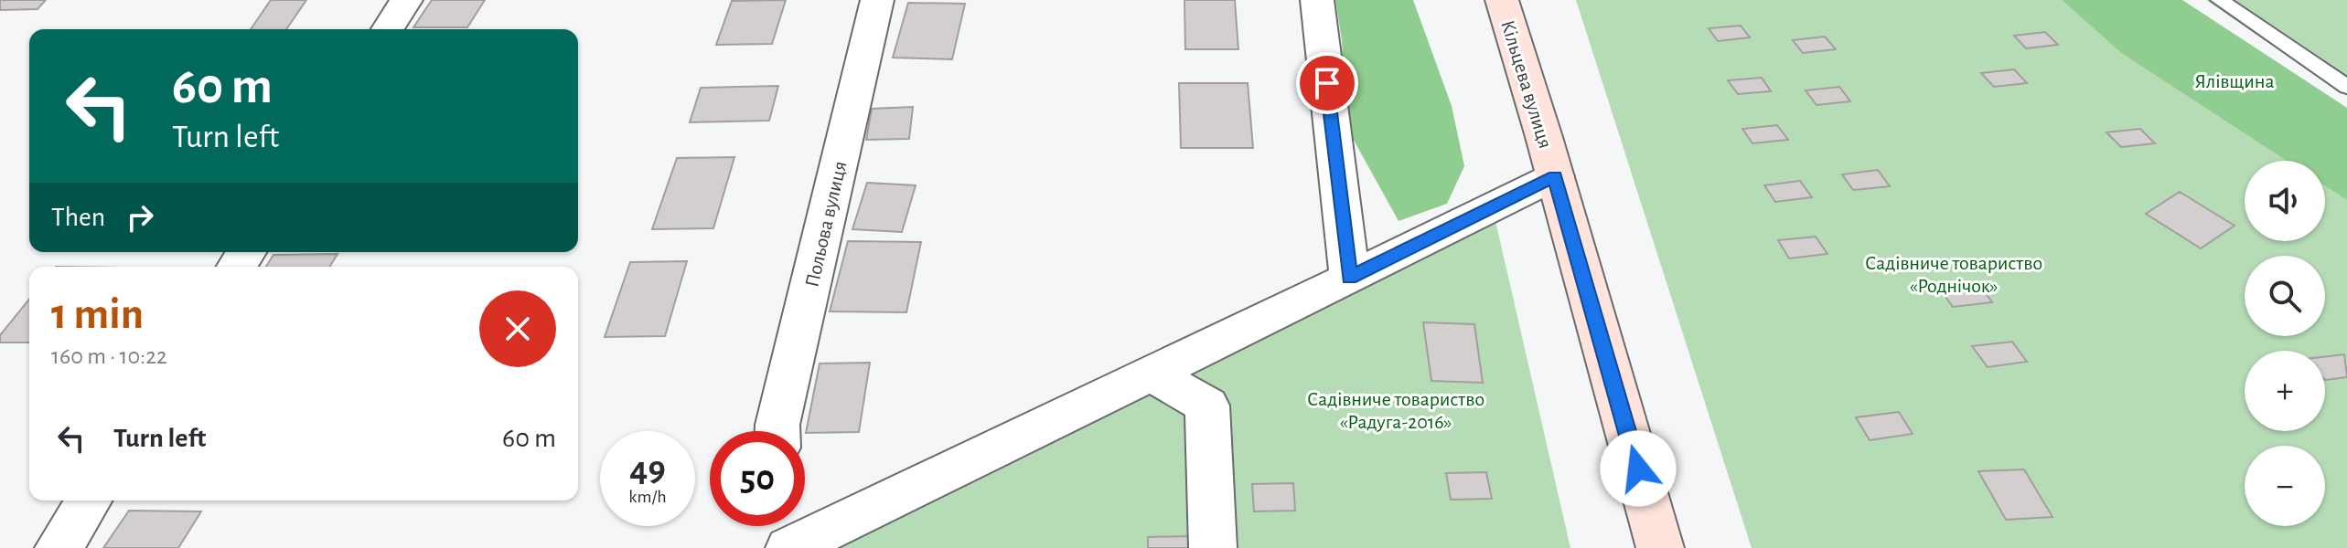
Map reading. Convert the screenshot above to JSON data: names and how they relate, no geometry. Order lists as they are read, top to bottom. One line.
{"streets":{"main road":["Кільцева вулиця"],"street":["Польова вулиця"]},"parks":["Ялівщина","Садівниче товариство «Роднічок»","Садівниче товариство «Радуга-2016»"],"page":{"turn":["60 m","Turn left"],"map_buttons":["+","−"],"then":"Then","heading":["1 min","160 m · 10:22"],"list":[{"name":"Turn left","value":"60 m"}],"speed":"49 km/h","limit":"50"}}
